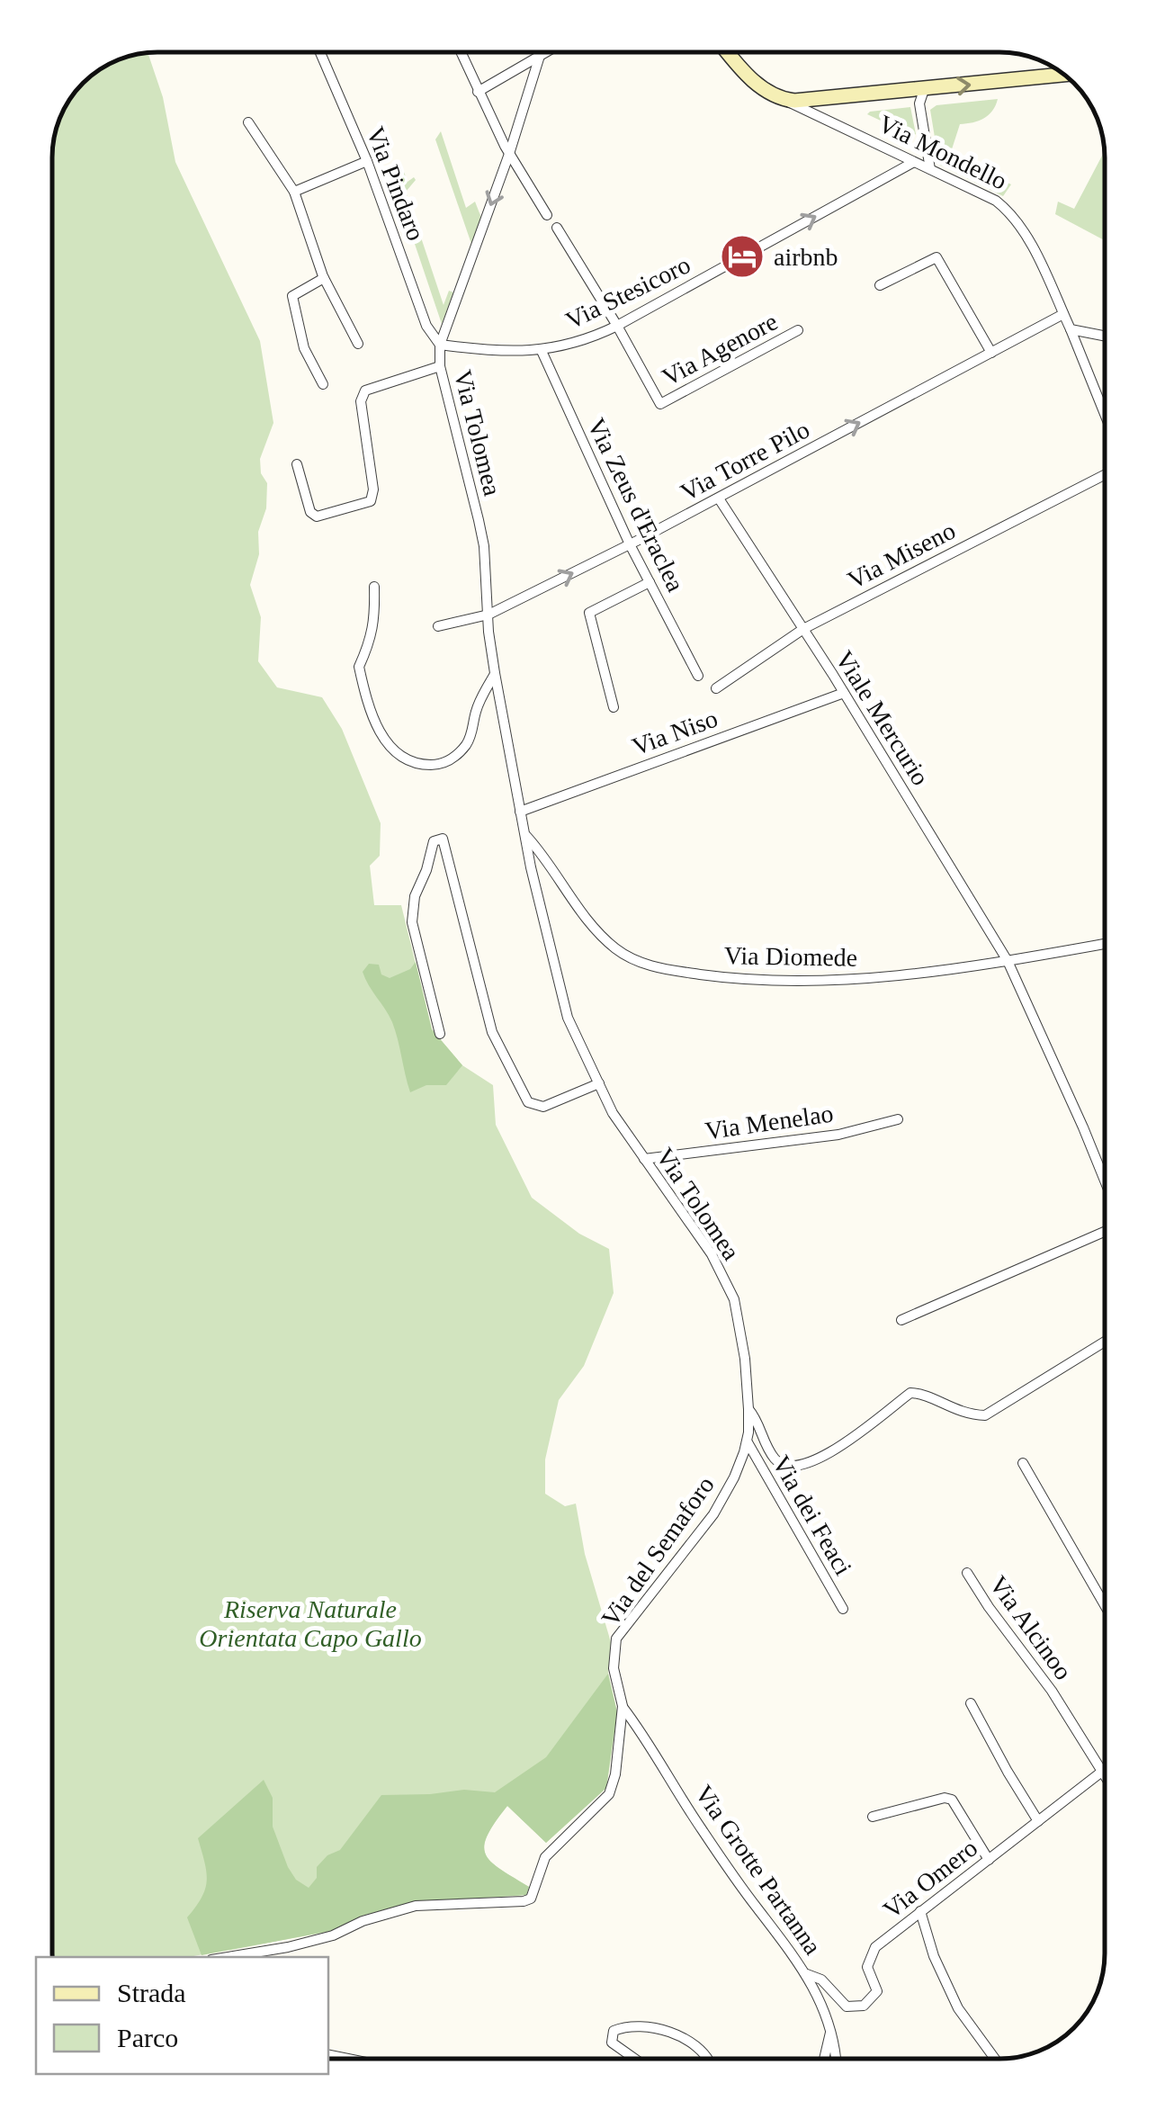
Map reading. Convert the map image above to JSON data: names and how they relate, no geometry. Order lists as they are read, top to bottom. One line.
{"streets":{"main road":["Via Mondello"],"street":["Via Pindaro","Via Stesicoro","Via Agenore","Via Tolomea","Via Torre Pilo","Via Zeus d'Eraclea","Via Miseno","Viale Mercurio","Via Niso","Via Diomede","Via Menelao","Via dei Feaci","Via del Semaforo","Via Alcinoo","Via Grotte Partanna","Via Omero"]},"crossings":[["Via Mondello","Via Stesicoro"],["Via Mondello","Via Torre Pilo"],["Via Pindaro","Via Stesicoro"],["Via Pindaro","Via Tolomea"],["Via Stesicoro","Via Agenore"],["Via Stesicoro","Via Tolomea"],["Via Stesicoro","Via Zeus d'Eraclea"],["Via Tolomea","Via Torre Pilo"],["Via Tolomea","Via Niso"],["Via Tolomea","Via Diomede"],["Via Tolomea","Via Menelao"],["Via Tolomea","Via del Semaforo"],["Via Torre Pilo","Via Zeus d'Eraclea"],["Via Torre Pilo","Viale Mercurio"],["Via Miseno","Viale Mercurio"],["Viale Mercurio","Via Niso"],["Viale Mercurio","Via Diomede"],["Via dei Feaci","Via del Semaforo"],["Via del Semaforo","Via Grotte Partanna"],["Via Alcinoo","Via Omero"],["Via Grotte Partanna","Via Omero"]],"one_way":["Via Stesicoro","Via Torre Pilo"],"parks":["Riserva Naturale Orientata Capo Gallo"],"places":{"hotel":["airbnb"]},"legend":["Strada","Parco"]}
